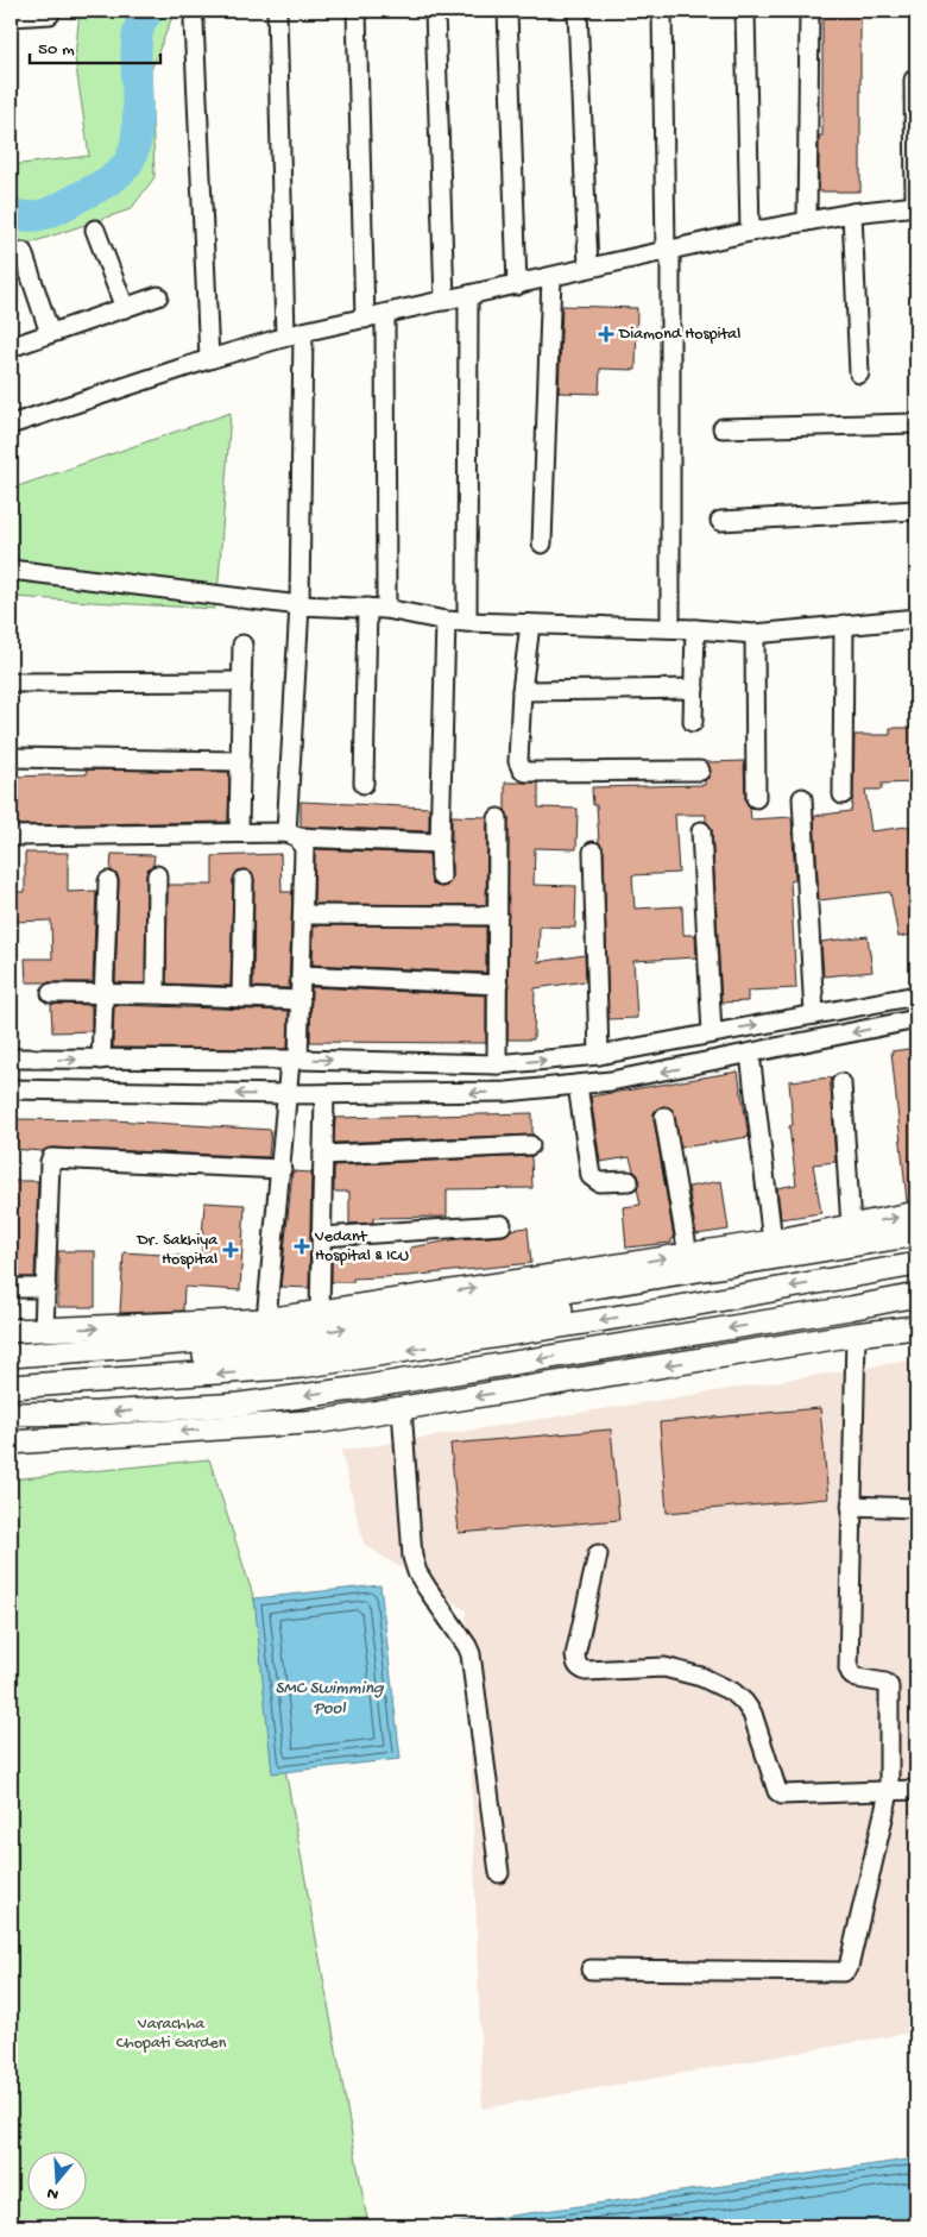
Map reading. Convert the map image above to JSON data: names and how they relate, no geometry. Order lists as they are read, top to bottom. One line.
{"water":["SMC Swimming Pool"],"parks":["Varachha Chopati Garden"],"places":{"health":["Diamond Hospital","Vedant Hospital & ICU","Dr. Sakhiya Hospital"]},"scale_bar":"50 m","north":"bottom"}
